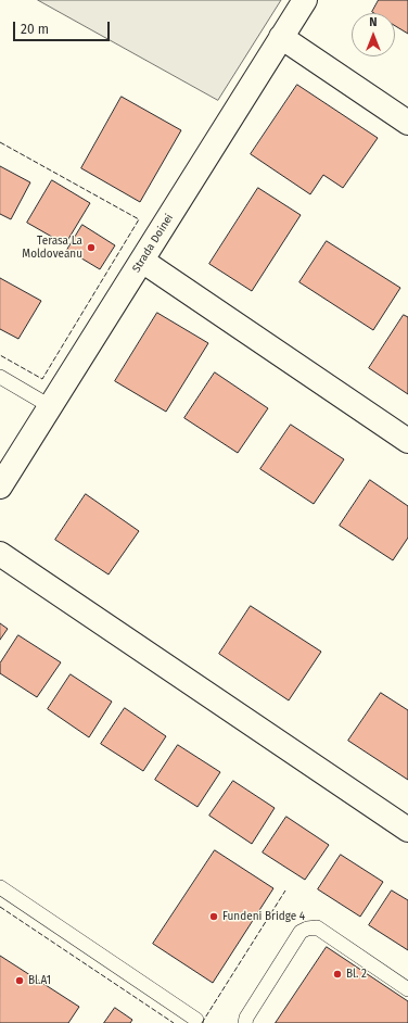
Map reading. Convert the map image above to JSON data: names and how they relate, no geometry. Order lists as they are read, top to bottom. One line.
{"streets":{"street":["Strada Doinei"]},"places":["Terasa La Moldoveanu","Fundeni Bridge 4","Bl. 2","Bl.A1"],"scale_bar":"20 m","north":"top"}
